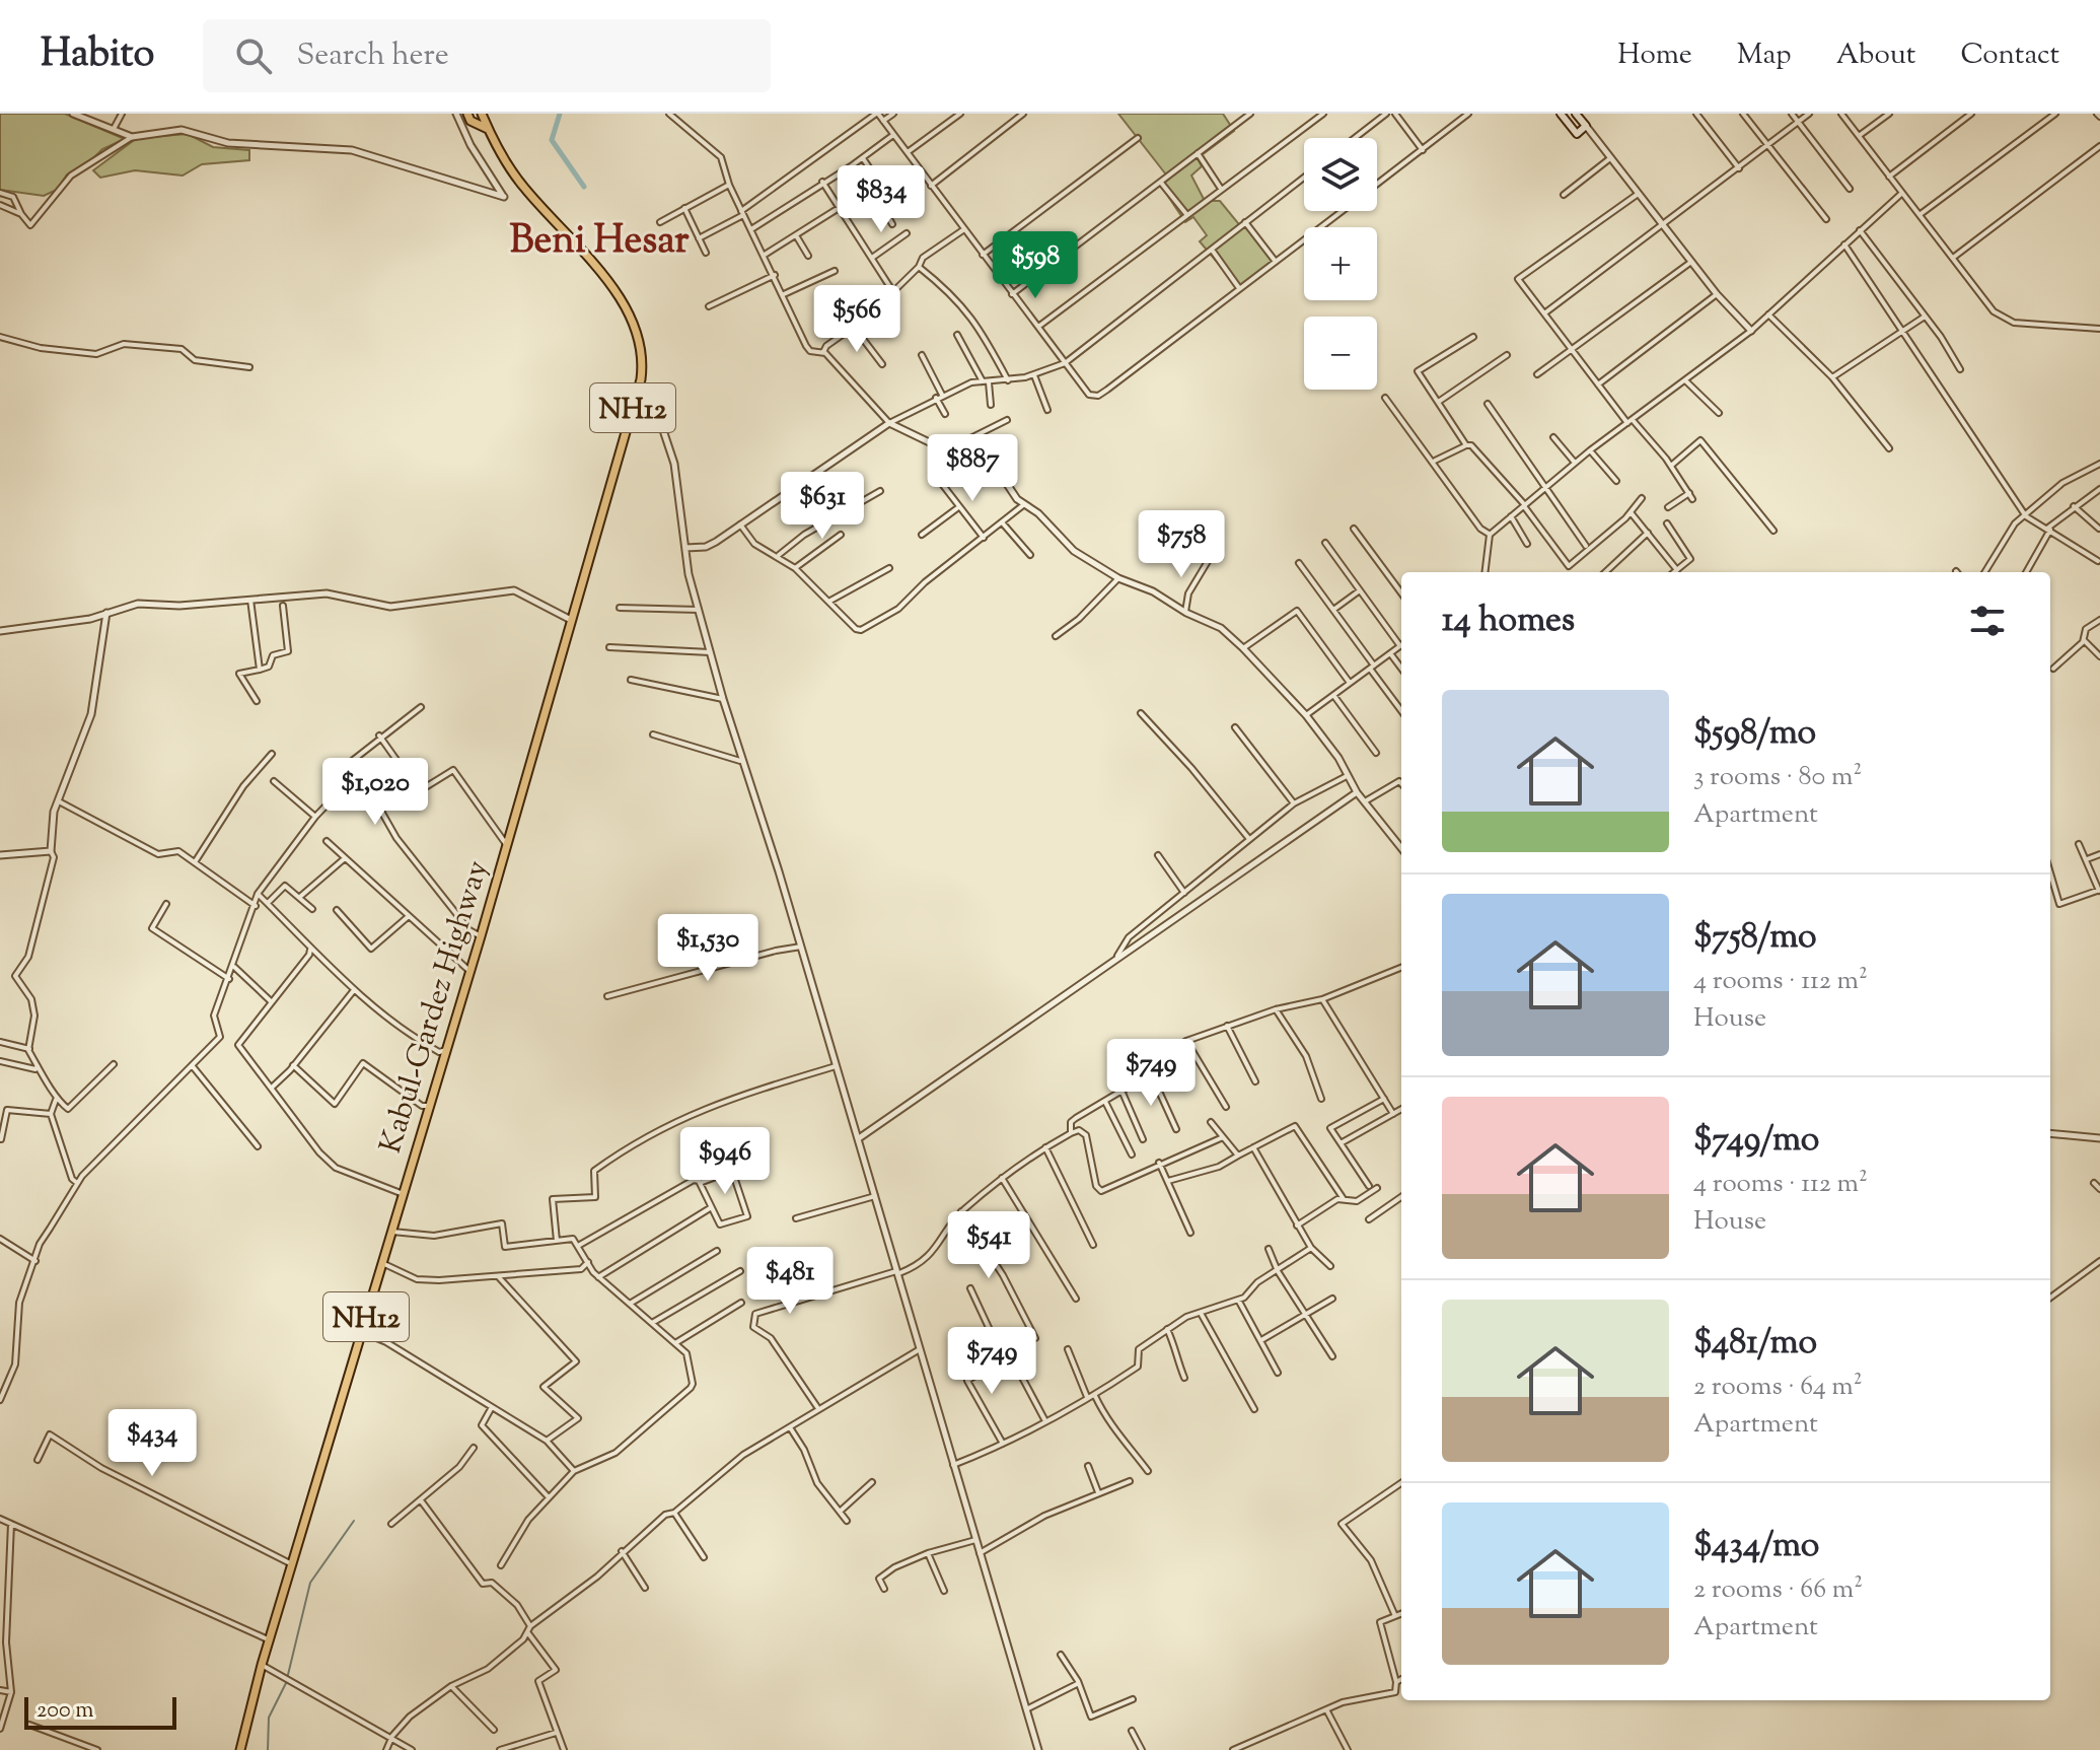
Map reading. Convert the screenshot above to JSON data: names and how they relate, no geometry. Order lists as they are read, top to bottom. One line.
{"streets":{"highway":["NH12","Kabul-Gardez Highway"]},"crossings":[["NH12","Kabul-Gardez Highway"]],"districts":["Beni Hesar"],"scale_bar":"200 m","page":{"header":"Habito","search":"Search here","nav":["Home","Map","About","Contact"],"map_buttons":["+","−"],"price":["$834","$598","$566","$887","$631","$758","$1,020","$1,530","$749","$946","$541","$481","$749","$434"],"heading":"14 homes","list":[{"name":"$598/mo","note":"3 rooms · 80 m² · Apartment"},{"name":"$758/mo","note":"4 rooms · 112 m² · House"},{"name":"$749/mo","note":"4 rooms · 112 m² · House"},{"name":"$481/mo","note":"2 rooms · 64 m² · Apartment"},{"name":"$434/mo","note":"2 rooms · 66 m² · Apartment"}],"scale":"200 m"}}
